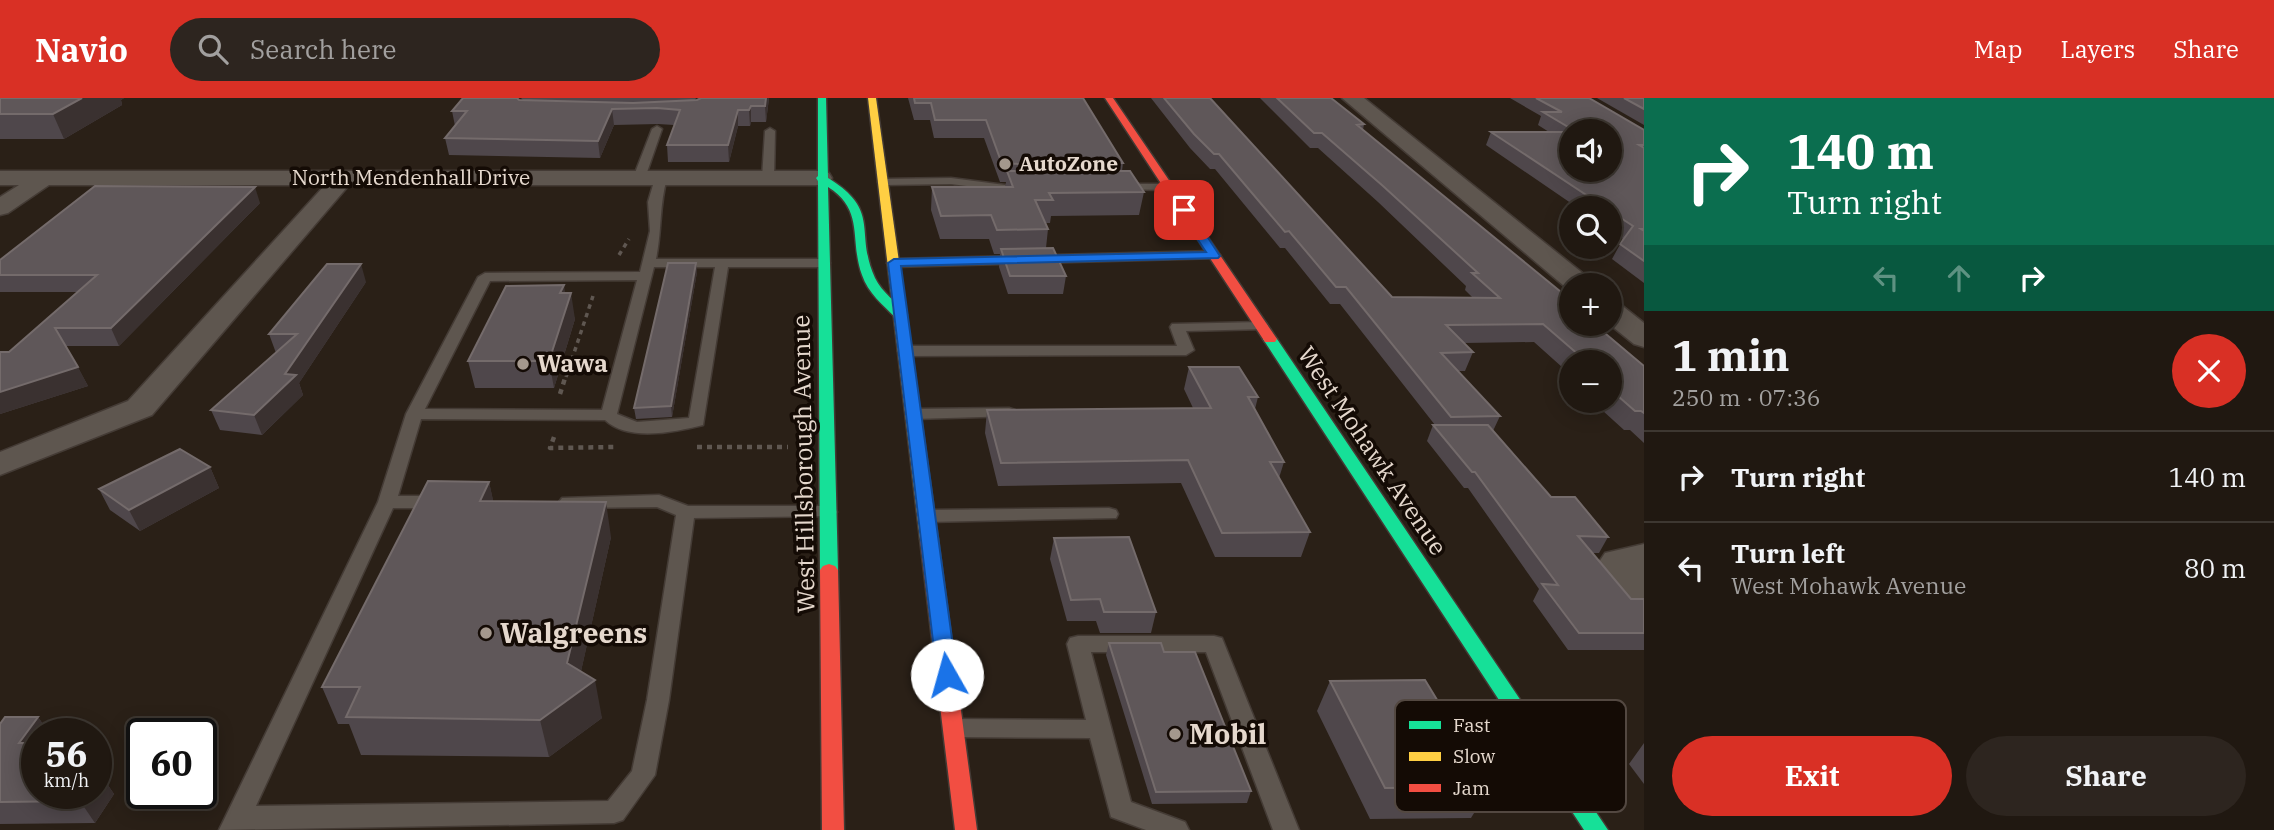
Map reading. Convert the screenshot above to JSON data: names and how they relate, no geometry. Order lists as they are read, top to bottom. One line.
{"streets":{"main road":["West Mohawk Avenue","West Hillsborough Avenue"],"street":["North Mendenhall Drive"]},"crossings":[["North Mendenhall Drive","West Hillsborough Avenue"]],"places":["AutoZone","Wawa","Walgreens","Mobil"],"legend":["Fast","Slow","Jam"],"page":{"header":"Navio","search":"Search here","nav":["Map","Layers","Share"],"turn":["140 m","Turn right"],"map_buttons":["+","−"],"heading":["1 min","250 m · 07:36"],"list":[{"name":"Turn right","value":"140 m"},{"name":"Turn left","note":"West Mohawk Avenue","value":"80 m"}],"speed":"56 km/h","limit":"60","buttons":["Exit","Share"]}}
